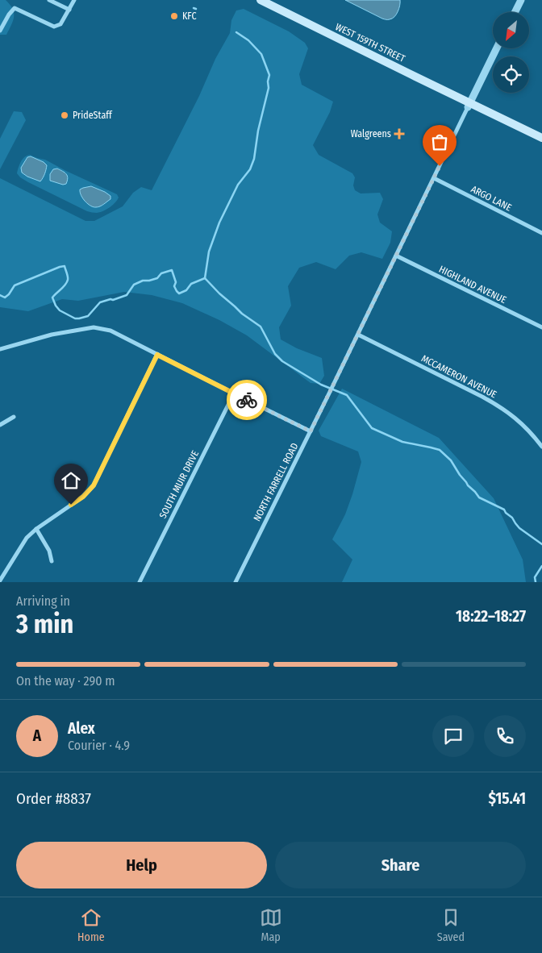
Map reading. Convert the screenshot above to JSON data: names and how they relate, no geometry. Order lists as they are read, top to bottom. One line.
{"streets":{"main road":["WEST 159TH STREET"],"street":["ARGO LANE","HIGHLAND AVENUE","MCCAMERON AVENUE","NORTH FARRELL ROAD","SOUTH MUIR DRIVE"]},"crossings":[["WEST 159TH STREET","NORTH FARRELL ROAD"],["ARGO LANE","NORTH FARRELL ROAD"],["HIGHLAND AVENUE","NORTH FARRELL ROAD"],["MCCAMERON AVENUE","NORTH FARRELL ROAD"]],"places":{"other":["KFC","PrideStaff"],"health":["Walgreens"]},"north":"bottom left","page":{"heading":["3 min","Arriving in","18:22–18:27"],"panel":["Alex","Courier · 4.9","Order #8837","$15.41"],"bar":"On the way · 290 m","round":"A","buttons":["Help","Share"],"tabs":["Home","Map","Saved"]}}
